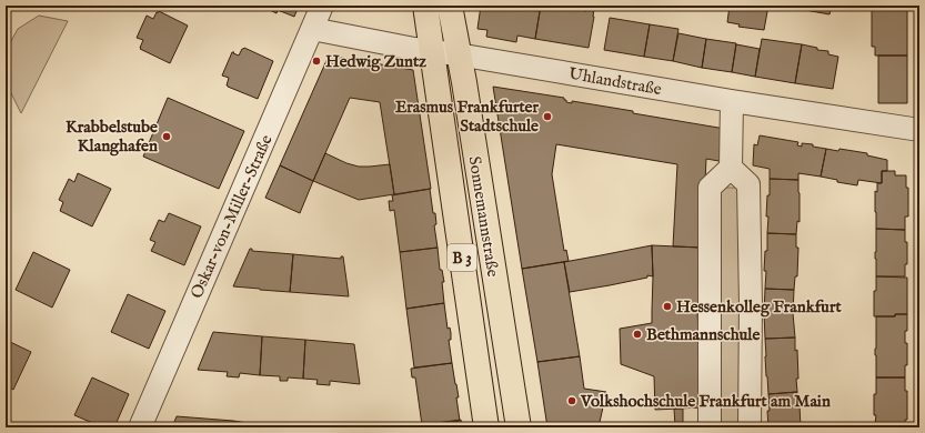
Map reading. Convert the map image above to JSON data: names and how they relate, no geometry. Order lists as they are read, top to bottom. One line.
{"streets":{"main road":["Sonnemannstraße","B 3"],"street":["Uhlandstraße","Oskar-von-Miller-Straße"]},"crossings":[["Uhlandstraße","Oskar-von-Miller-Straße"],["Uhlandstraße","Sonnemannstraße"]],"places":["Hedwig Zuntz","Erasmus Frankfurter Stadtschule","Krabbelstube Klanghafen","Hessenkolleg Frankfurt","Bethmannschule","Volkshochschule Frankfurt am Main"]}
